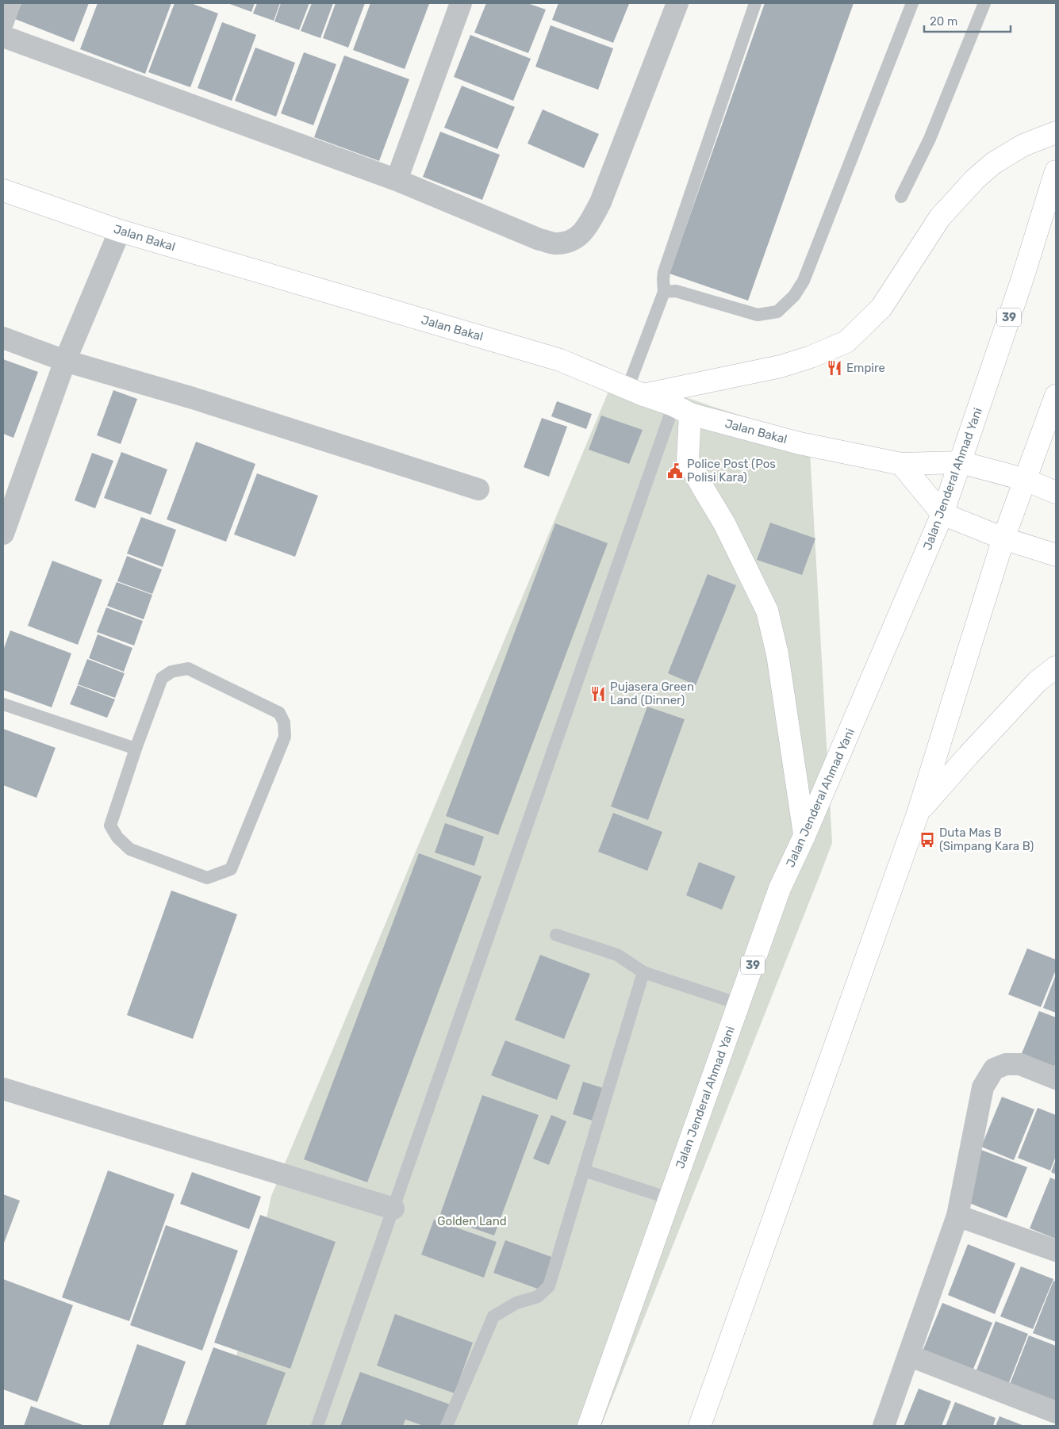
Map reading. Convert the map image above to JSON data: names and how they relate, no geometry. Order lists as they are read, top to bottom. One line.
{"streets":{"main road":["Jalan Bakal","39","Jalan Jenderal Ahmad Yani"]},"crossings":[["Jalan Bakal","Jalan Jenderal Ahmad Yani"]],"parks":["Golden Land"],"places":{"restaurant":["Empire","Pujasera Green Land (Dinner)"],"public building":["Police Post (Pos Polisi Kara)"],"bus stop":["Duta Mas B (Simpang Kara B)"]},"scale_bar":"20 m"}
